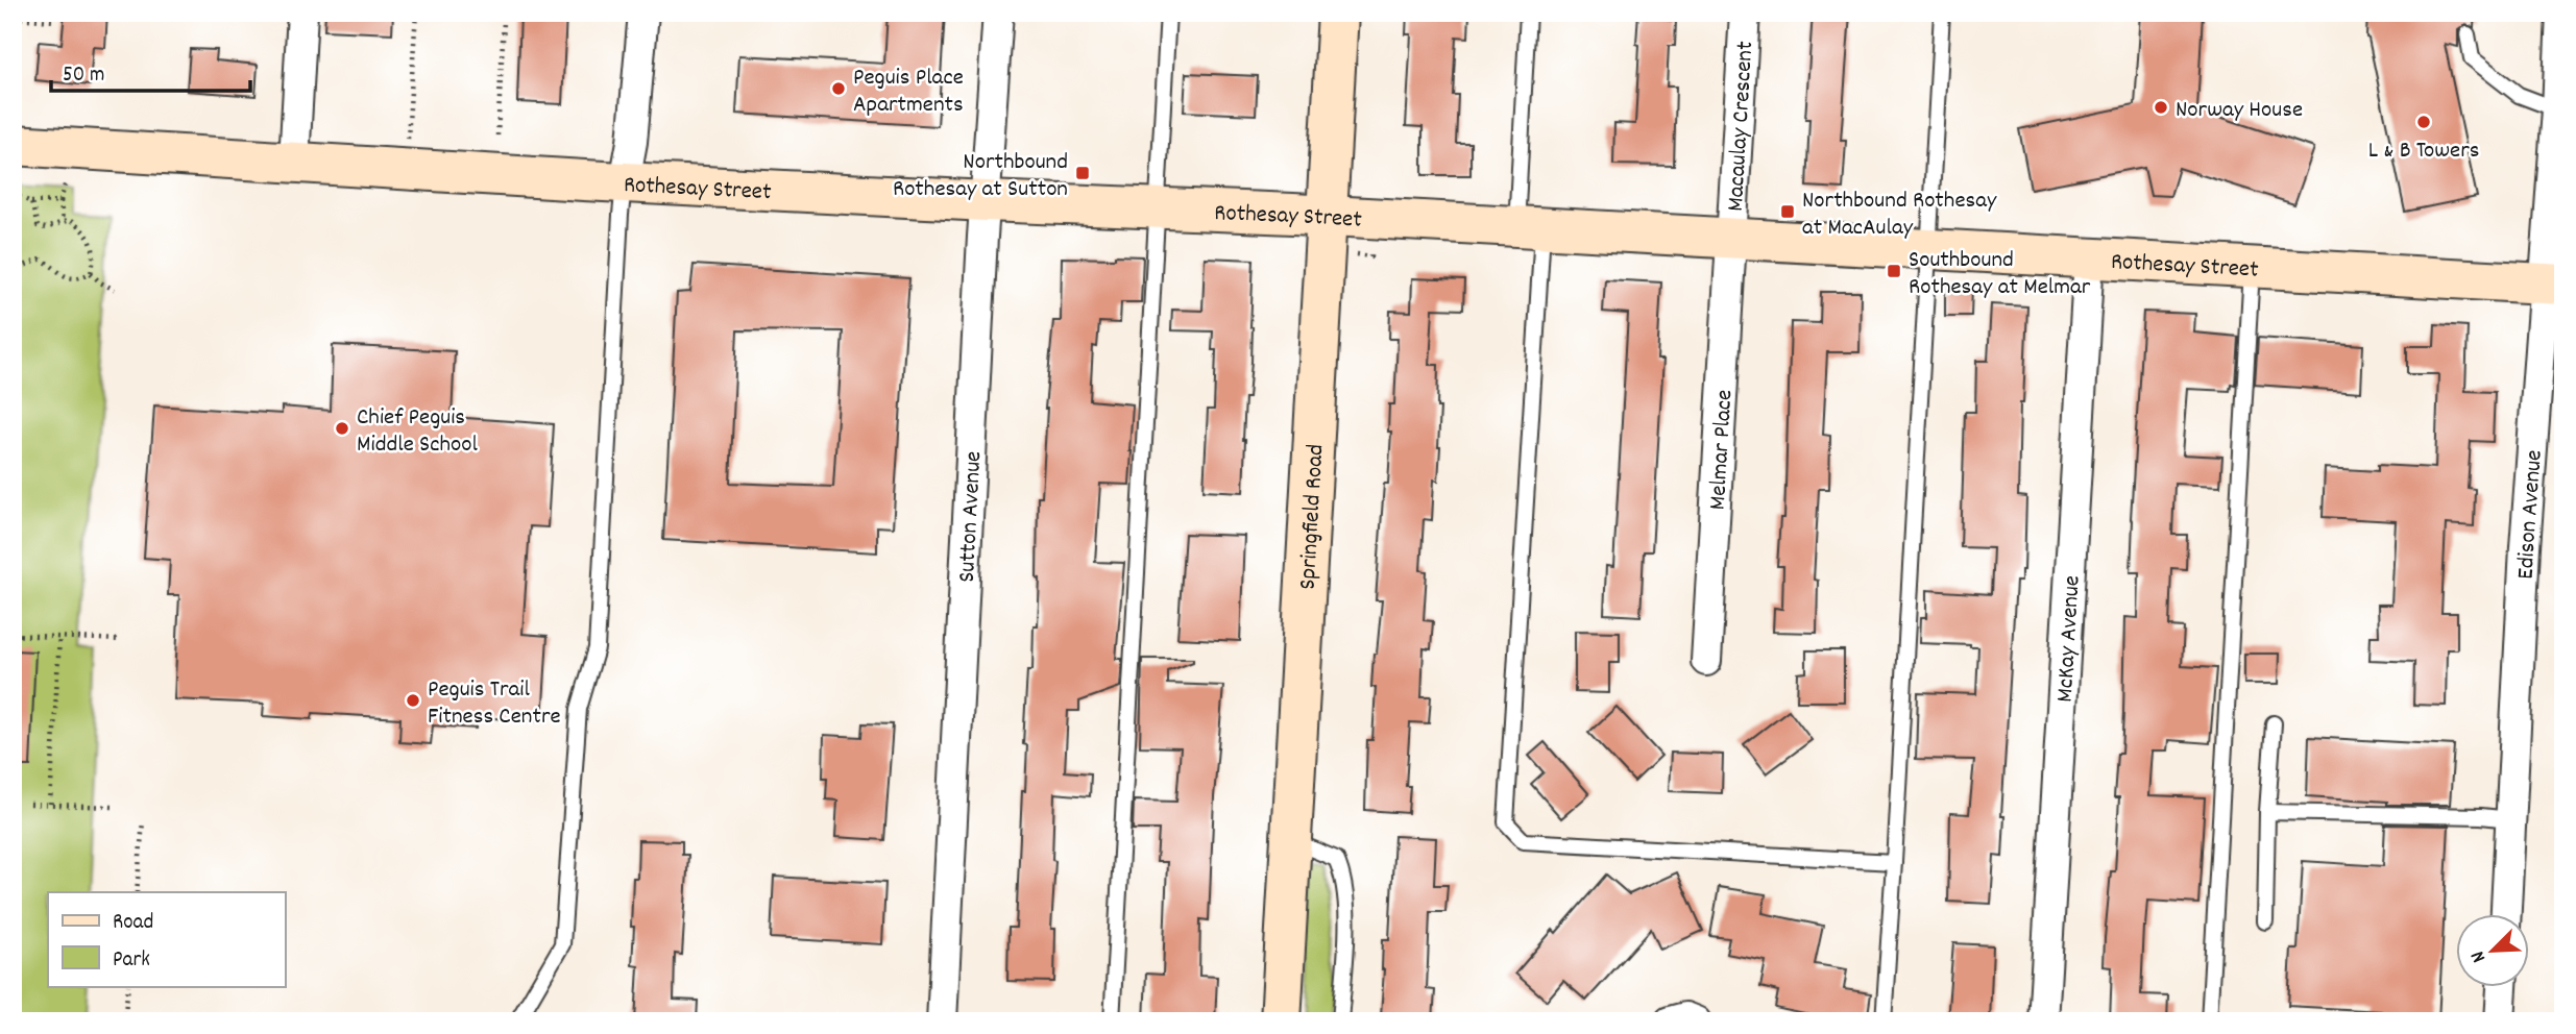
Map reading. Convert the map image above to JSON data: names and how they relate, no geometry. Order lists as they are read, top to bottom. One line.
{"streets":{"street":["Macaulay Crescent","Rothesay Street","Melmar Place","Edison Avenue","Sutton Avenue","Springfield Road","McKay Avenue"]},"crossings":[["Macaulay Crescent","Rothesay Street"],["Macaulay Crescent","Melmar Place"],["Rothesay Street","Melmar Place"],["Rothesay Street","Edison Avenue"],["Rothesay Street","Sutton Avenue"],["Rothesay Street","Springfield Road"],["Rothesay Street","McKay Avenue"]],"places":{"other":["Peguis Place Apartments","Norway House","L & B Towers","Chief Peguis Middle School","Peguis Trail Fitness Centre"],"transit":["Northbound Rothesay at Sutton","Northbound Rothesay at MacAulay","Southbound Rothesay at Melmar"]},"legend":["Road","Park"],"scale_bar":"50 m","north":"bottom left"}
